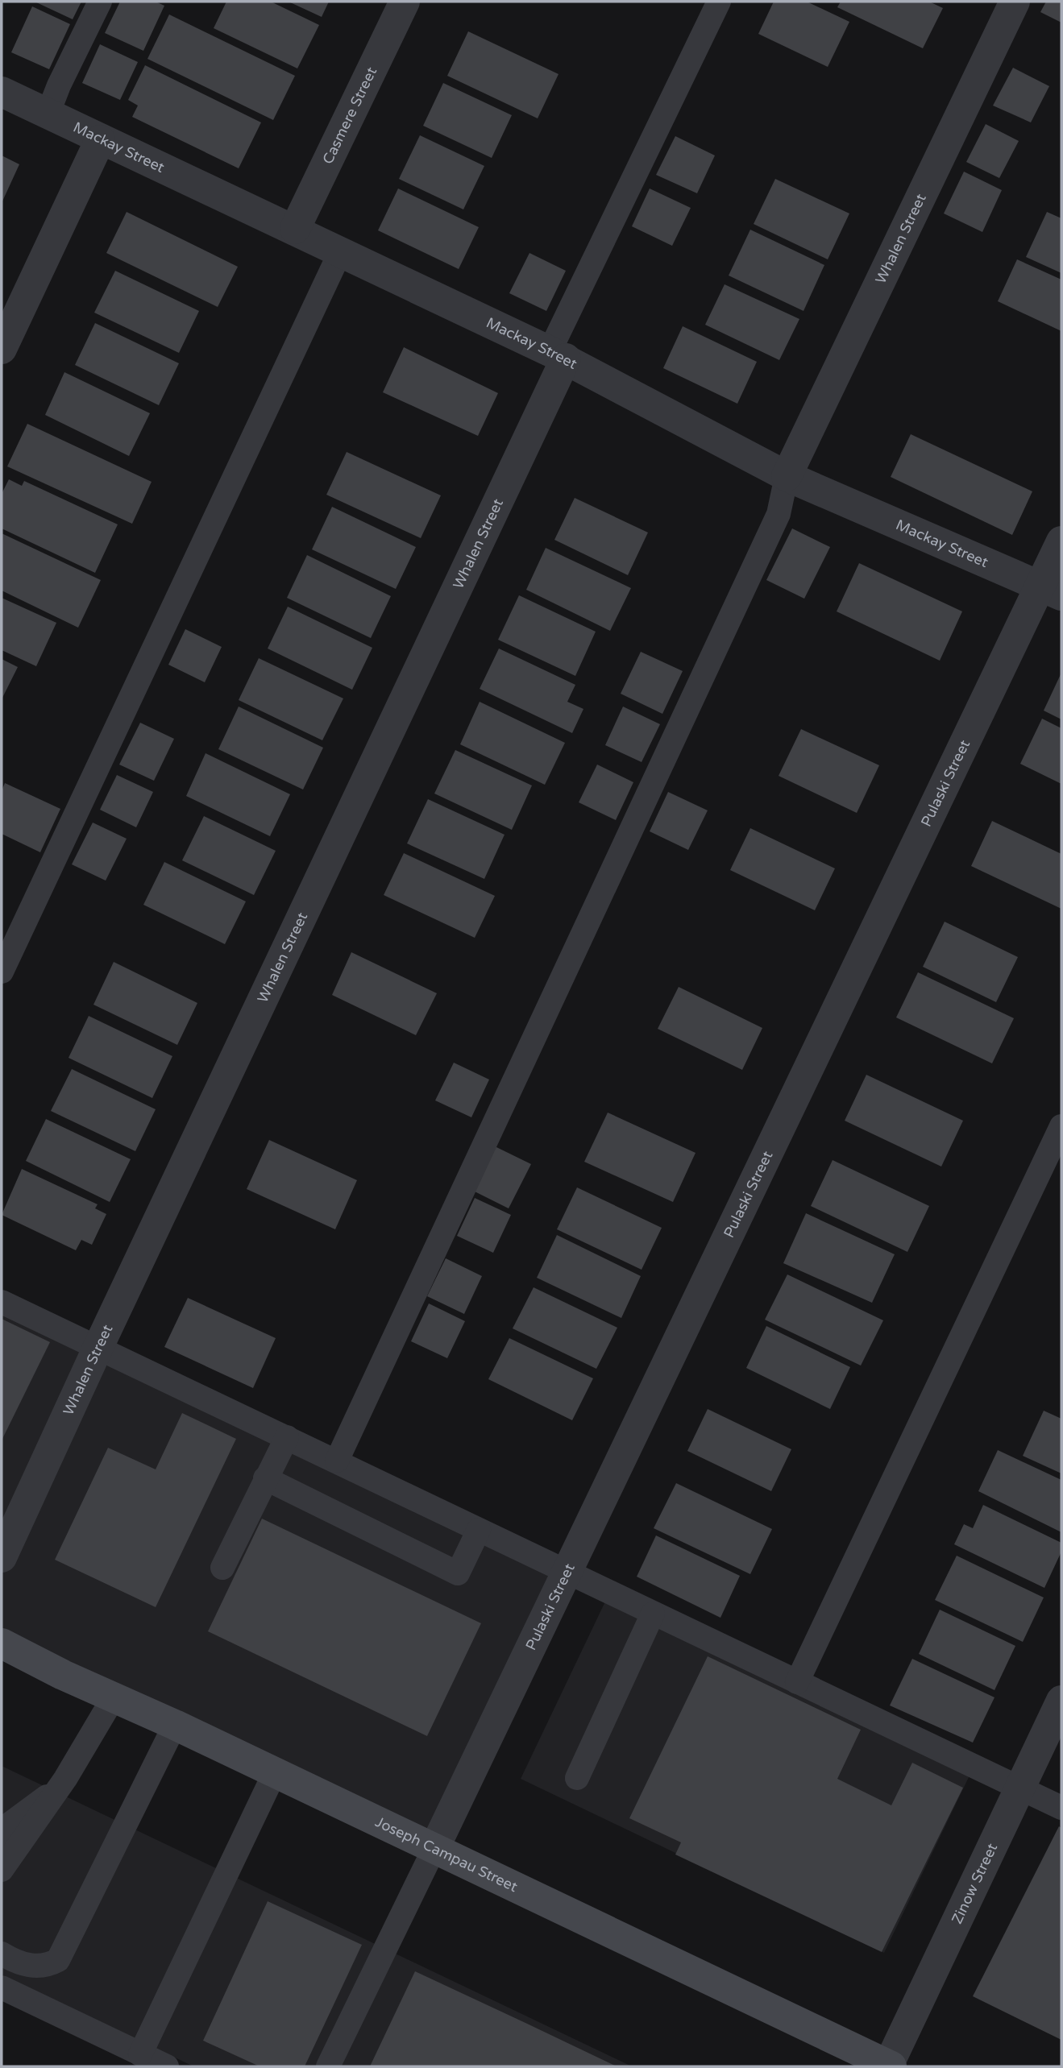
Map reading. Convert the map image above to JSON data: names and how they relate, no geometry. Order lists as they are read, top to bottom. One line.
{"streets":{"street":["Casmere Street","Mackay Street","Whalen Street","Pulaski Street","Joseph Campau Street","Zinow Street"]},"crossings":[["Casmere Street","Mackay Street"],["Mackay Street","Whalen Street"],["Mackay Street","Pulaski Street"],["Pulaski Street","Joseph Campau Street"],["Joseph Campau Street","Zinow Street"]]}
